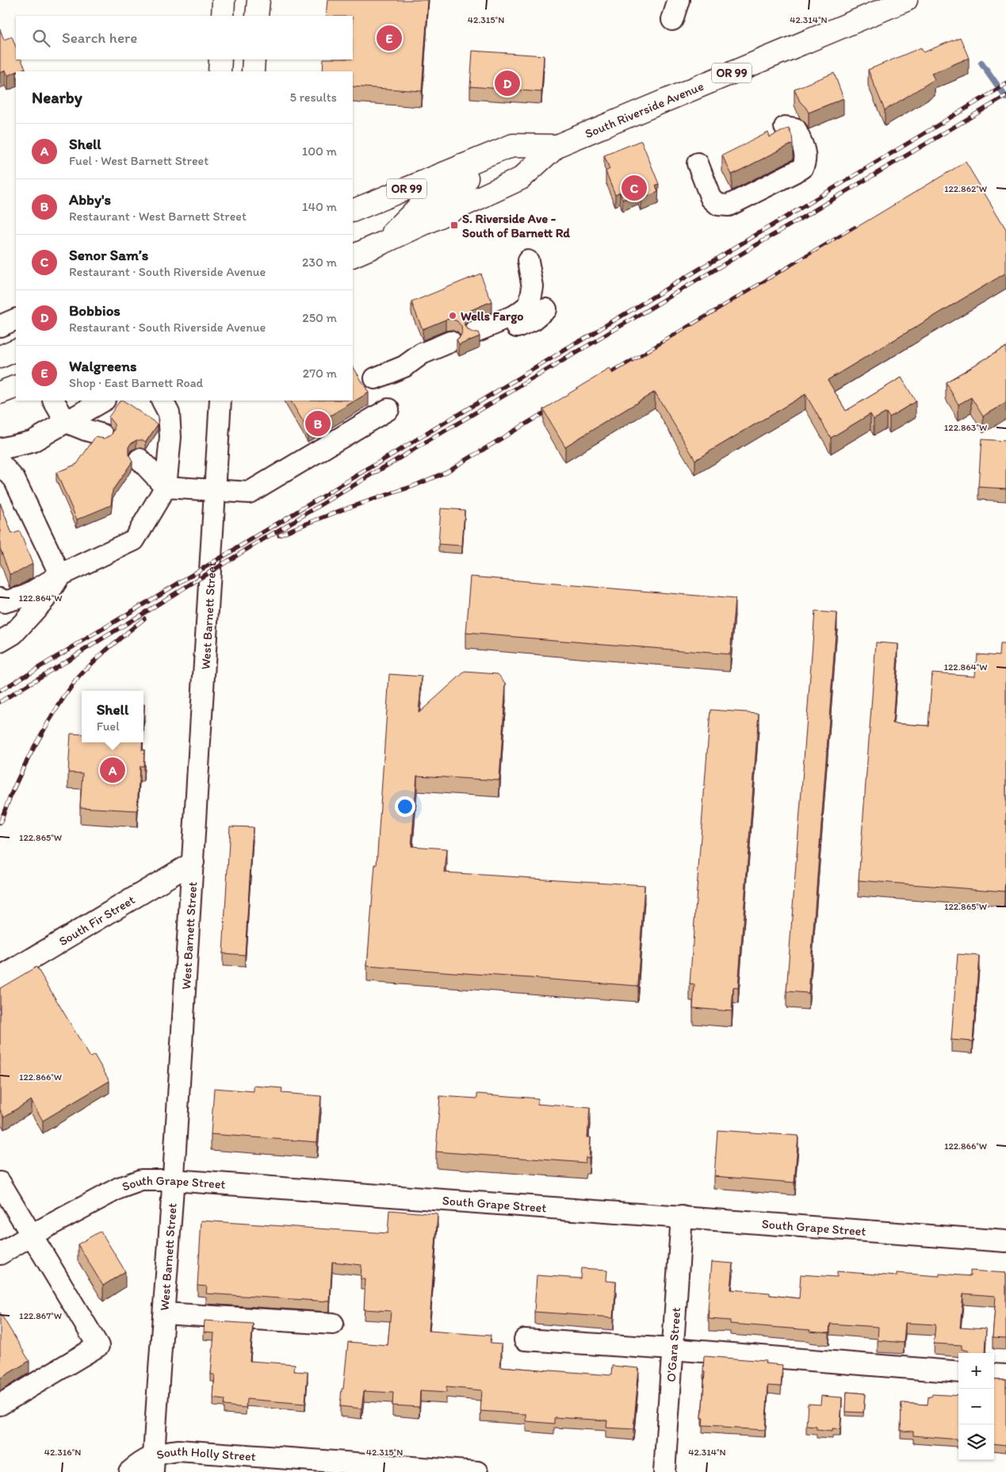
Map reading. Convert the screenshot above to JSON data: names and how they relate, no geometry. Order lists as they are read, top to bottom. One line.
{"streets":{"main road":["OR 99","South Riverside Avenue"],"street":["West Barnett Street","South Fir Street","South Grape Street","O'Gara Street","South Holly Street"]},"crossings":[["West Barnett Street","South Fir Street"],["West Barnett Street","South Grape Street"],["West Barnett Street","South Holly Street"],["South Grape Street","O'Gara Street"]],"places":{"transit":["S. Riverside Ave - South of Barnett Rd"],"other":["Wells Fargo"]},"page":{"search":"Search here","pins":["E","D","C","B","A"],"heading":["Nearby","5 results"],"list":[{"mark":"A","name":"Shell","note":"Fuel · West Barnett Street","value":"100 m"},{"mark":"B","name":"Abby's","note":"Restaurant · West Barnett Street","value":"140 m"},{"mark":"C","name":"Senor Sam’s","note":"Restaurant · South Riverside Avenue","value":"230 m"},{"mark":"D","name":"Bobbios","note":"Restaurant · South Riverside Avenue","value":"250 m"},{"mark":"E","name":"Walgreens","note":"Shop · East Barnett Road","value":"270 m"}],"popup":["Shell","Fuel"],"map_buttons":["+","−"]},"coordinates":["42.315°N","42.314°N","122.862°W","122.863°W","122.864°W","122.865°W","122.866°W","122.867°W","42.316°N"]}
